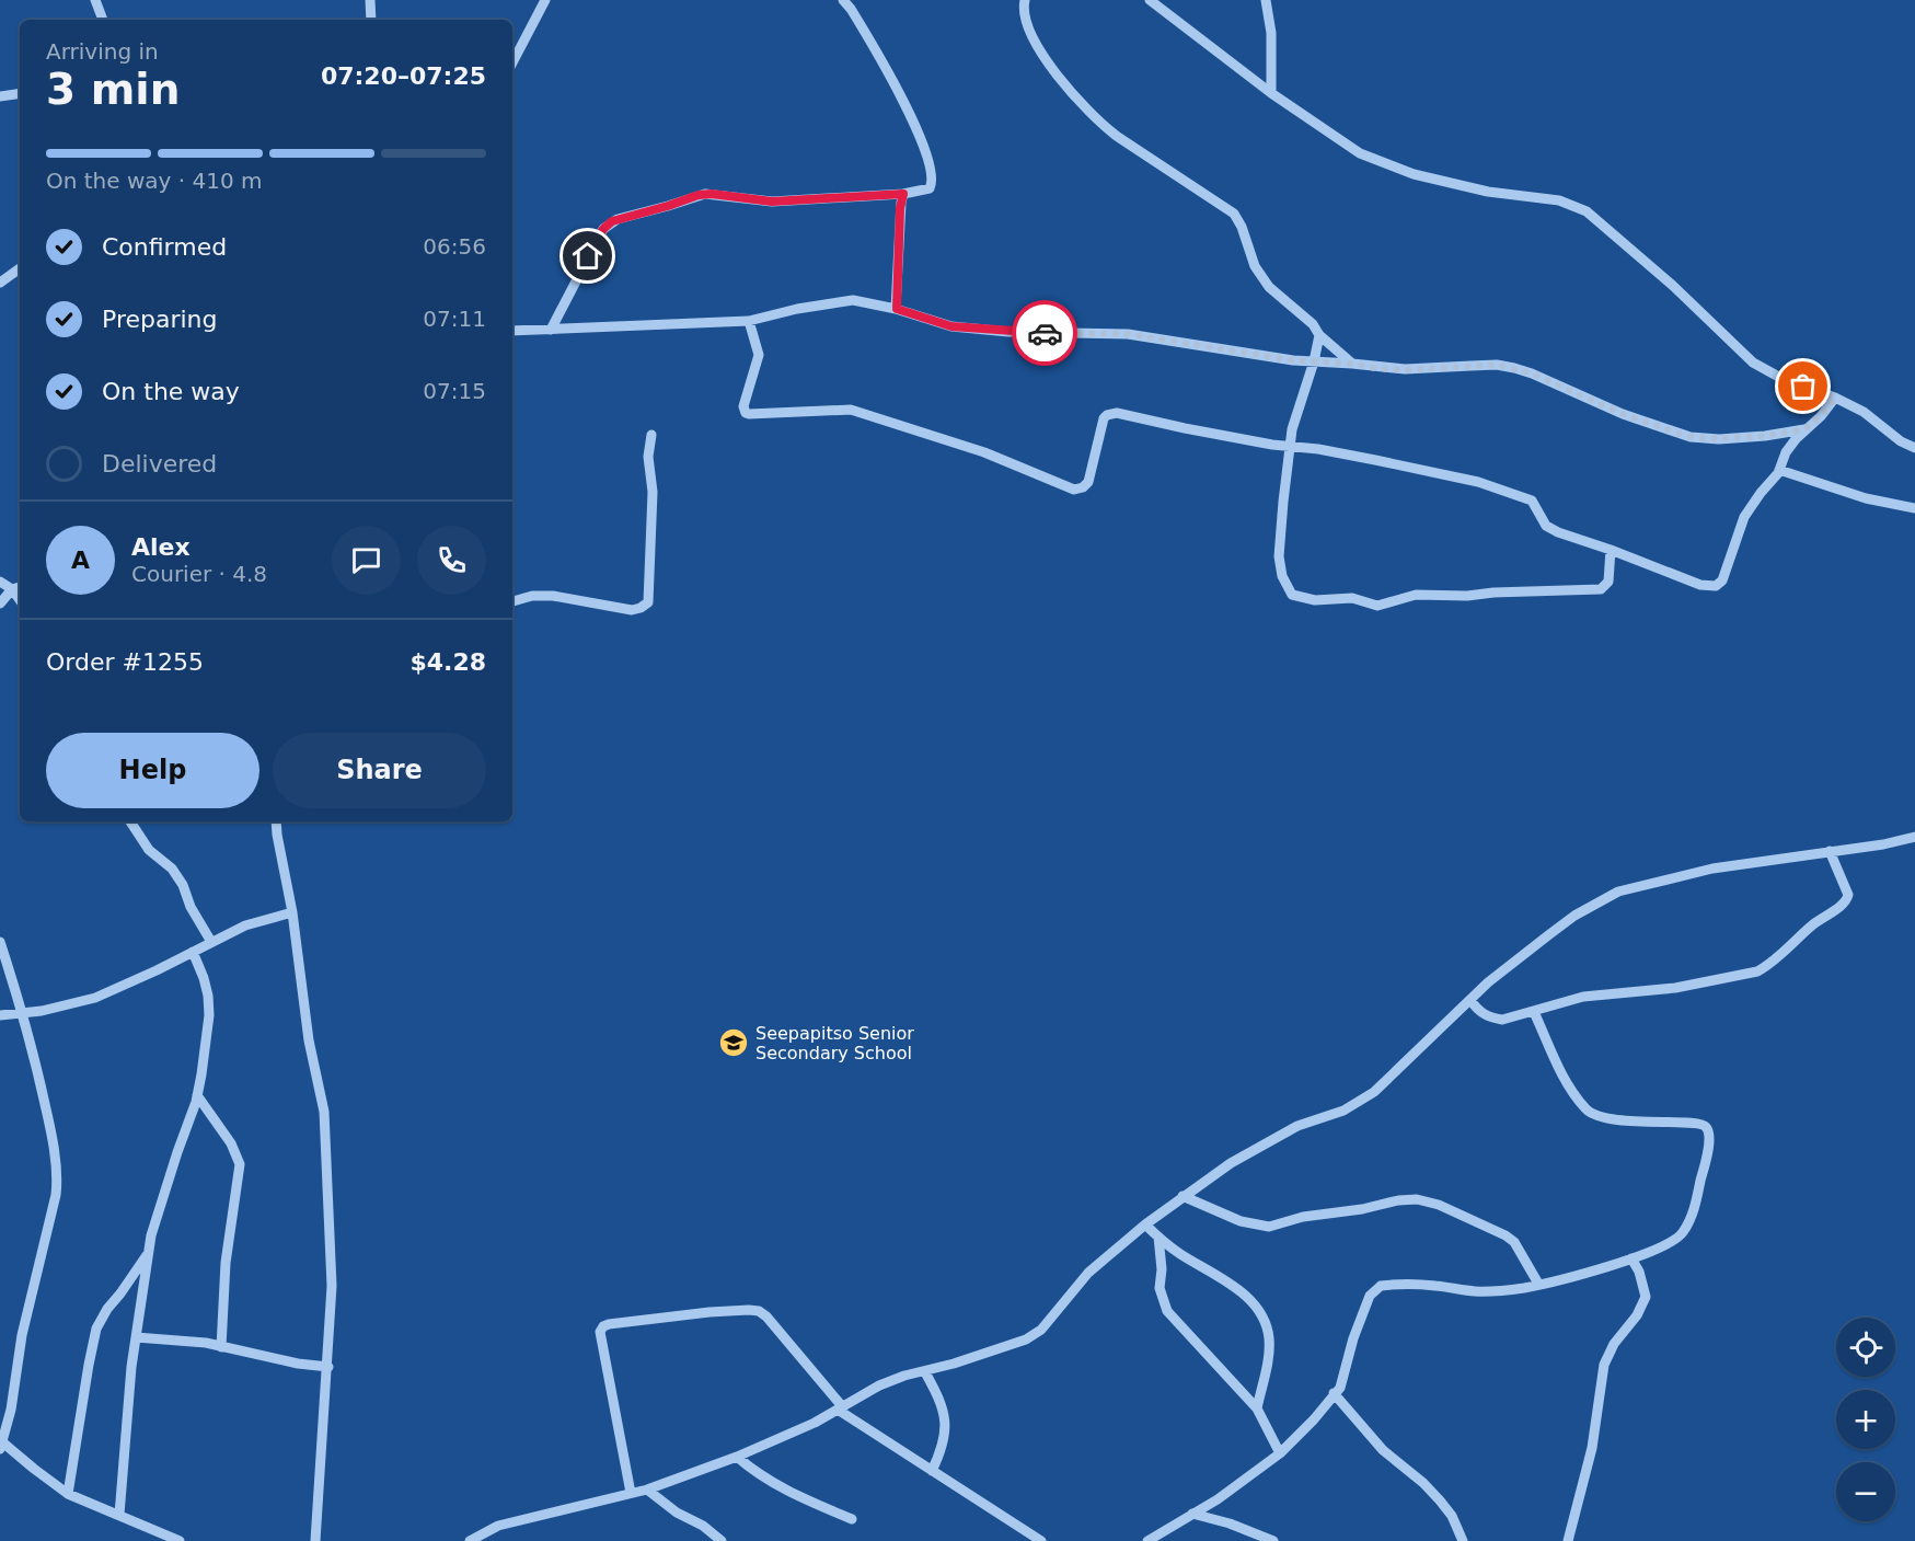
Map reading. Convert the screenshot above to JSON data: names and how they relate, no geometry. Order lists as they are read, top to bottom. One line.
{"places":{"school or university":["Seepapitso Senior Secondary School"]},"page":{"heading":["3 min","Arriving in","07:20–07:25"],"panel":["Alex","Courier · 4.8","Order #1255","$4.28"],"bar":"On the way · 410 m","list":[["Confirmed","06:56"],["Preparing","07:11"],["On the way","07:15"],"Delivered"],"round":"A","buttons":["Help","Share"],"map_buttons":["+","−"]}}
